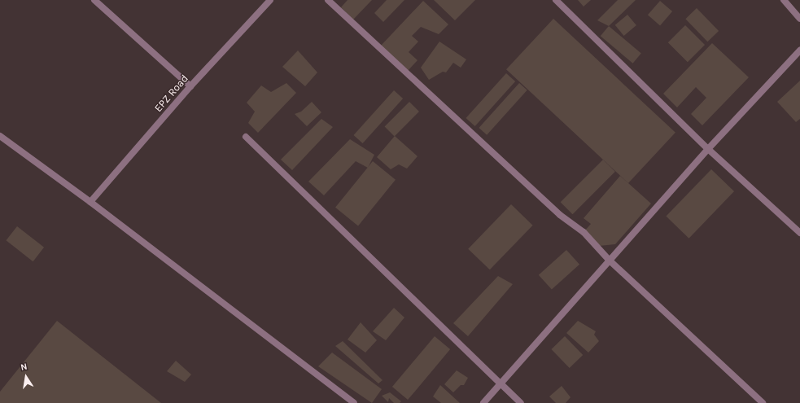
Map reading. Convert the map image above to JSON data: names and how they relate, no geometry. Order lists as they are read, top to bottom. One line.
{"streets":{"street":["EPZ Road"]},"north":"top"}
